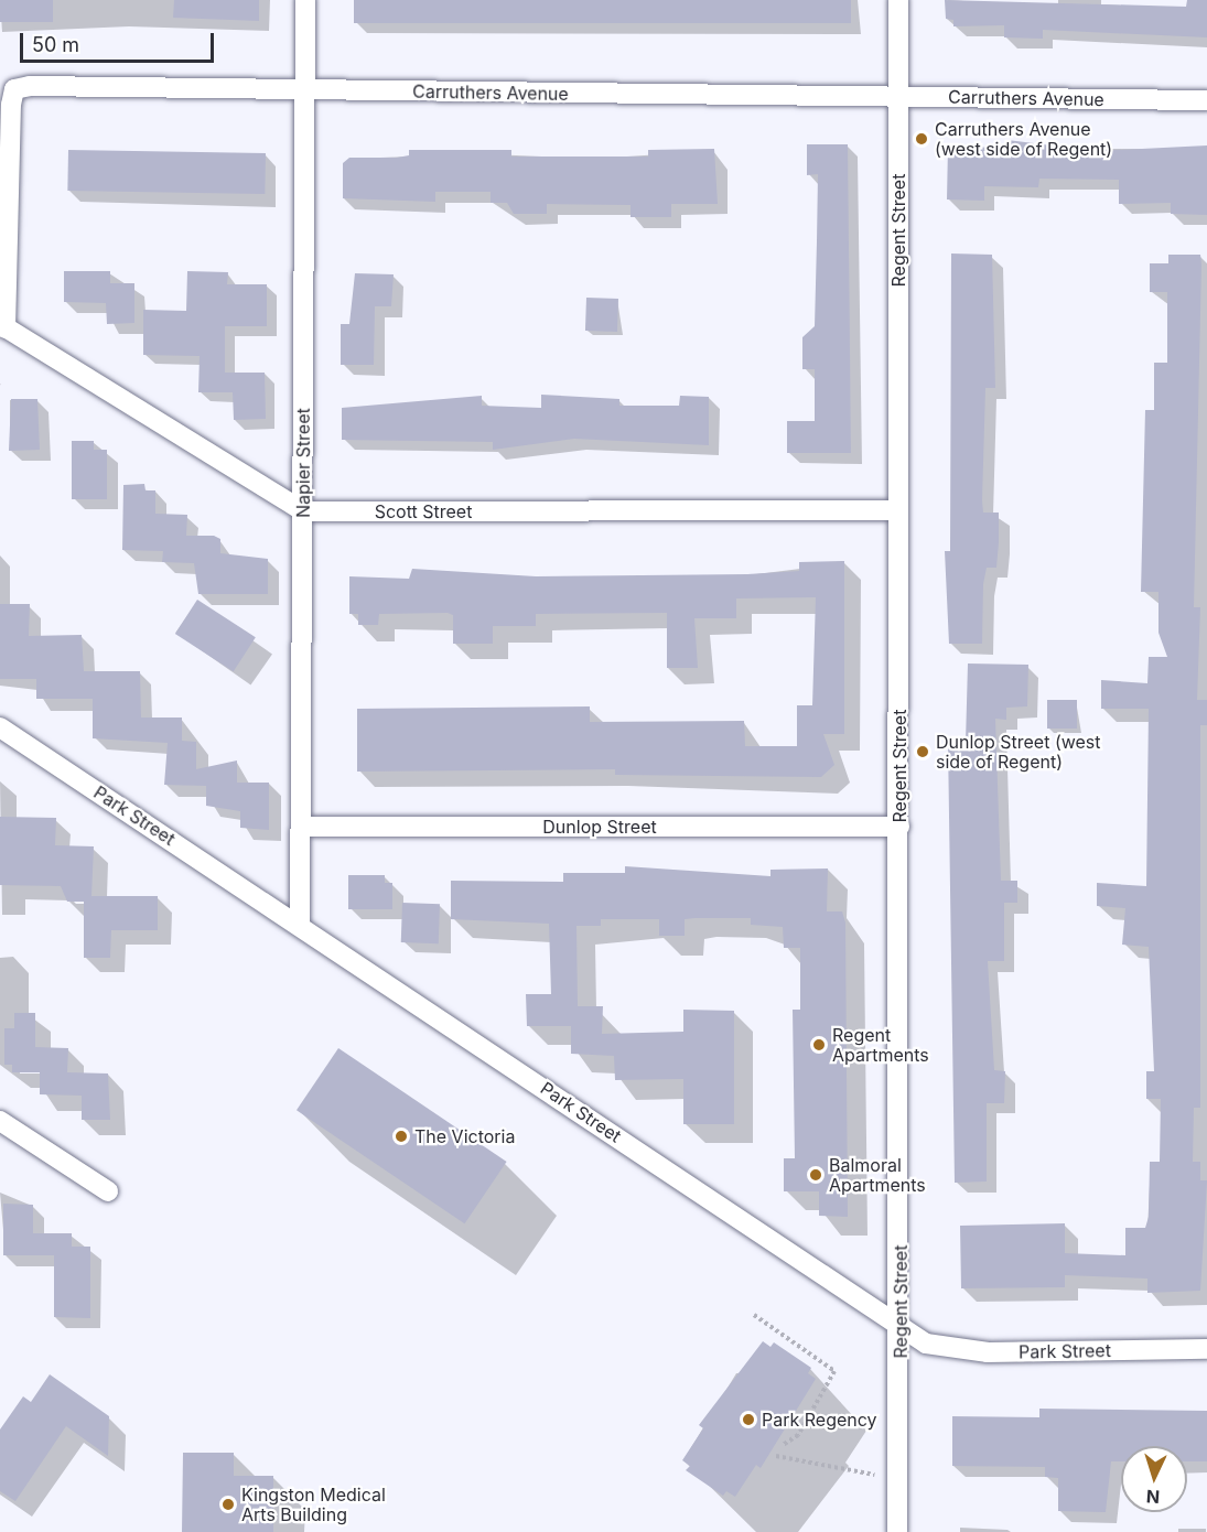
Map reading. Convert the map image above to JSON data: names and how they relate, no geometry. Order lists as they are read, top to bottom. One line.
{"streets":{"street":["Carruthers Avenue","Regent Street","Napier Street","Scott Street","Park Street","Dunlop Street"]},"crossings":[["Carruthers Avenue","Regent Street"],["Carruthers Avenue","Napier Street"],["Regent Street","Scott Street"],["Regent Street","Park Street"],["Regent Street","Dunlop Street"],["Napier Street","Scott Street"],["Napier Street","Park Street"],["Napier Street","Dunlop Street"]],"places":["Carruthers Avenue (west side of Regent)","Dunlop Street (west side of Regent)","Regent Apartments","The Victoria","Balmoral Apartments","Park Regency","Kingston Medical Arts Building"],"scale_bar":"50 m","north":"bottom"}
